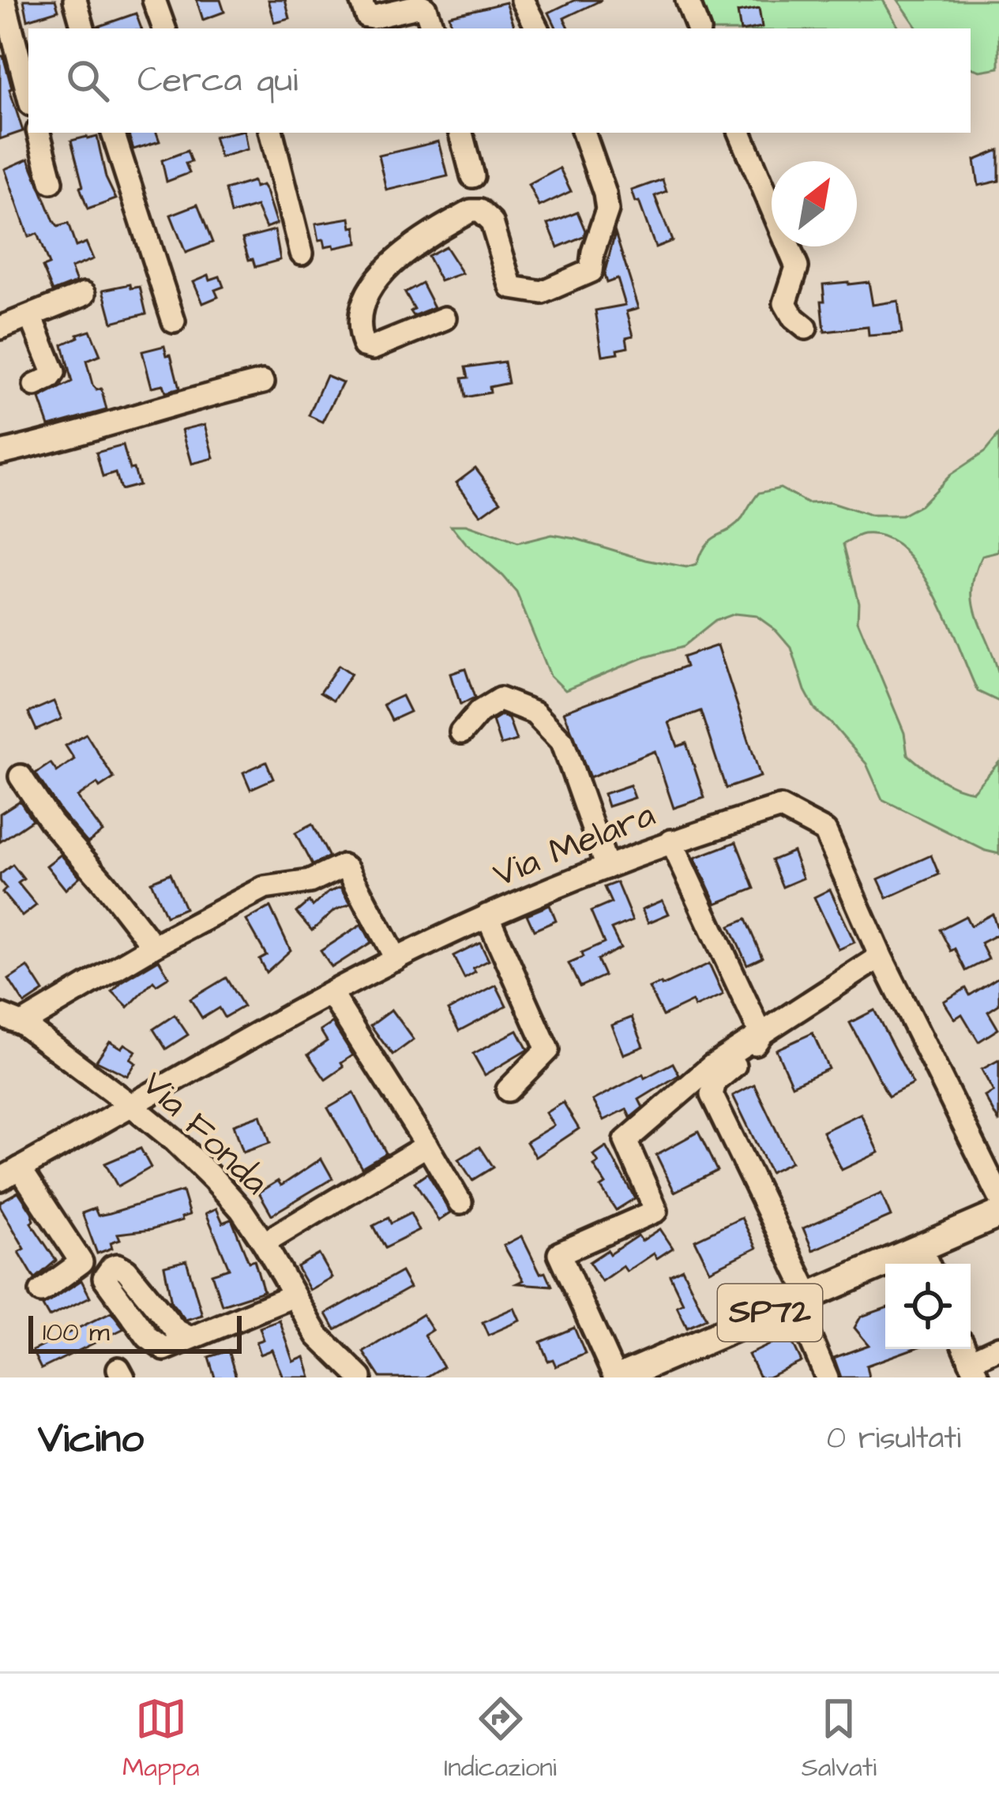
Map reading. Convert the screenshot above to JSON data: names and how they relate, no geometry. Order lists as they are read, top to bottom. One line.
{"streets":{"main road":["SP72"],"street":["Via Melara","Via Fonda"]},"crossings":[["Via Melara","Via Fonda"]],"scale_bar":"100 m","north":"top right","page":{"search":"Cerca qui","scale":"100 m","heading":["Vicino","0 risultati"],"nav":["Mappa","Indicazioni","Salvati"]}}
